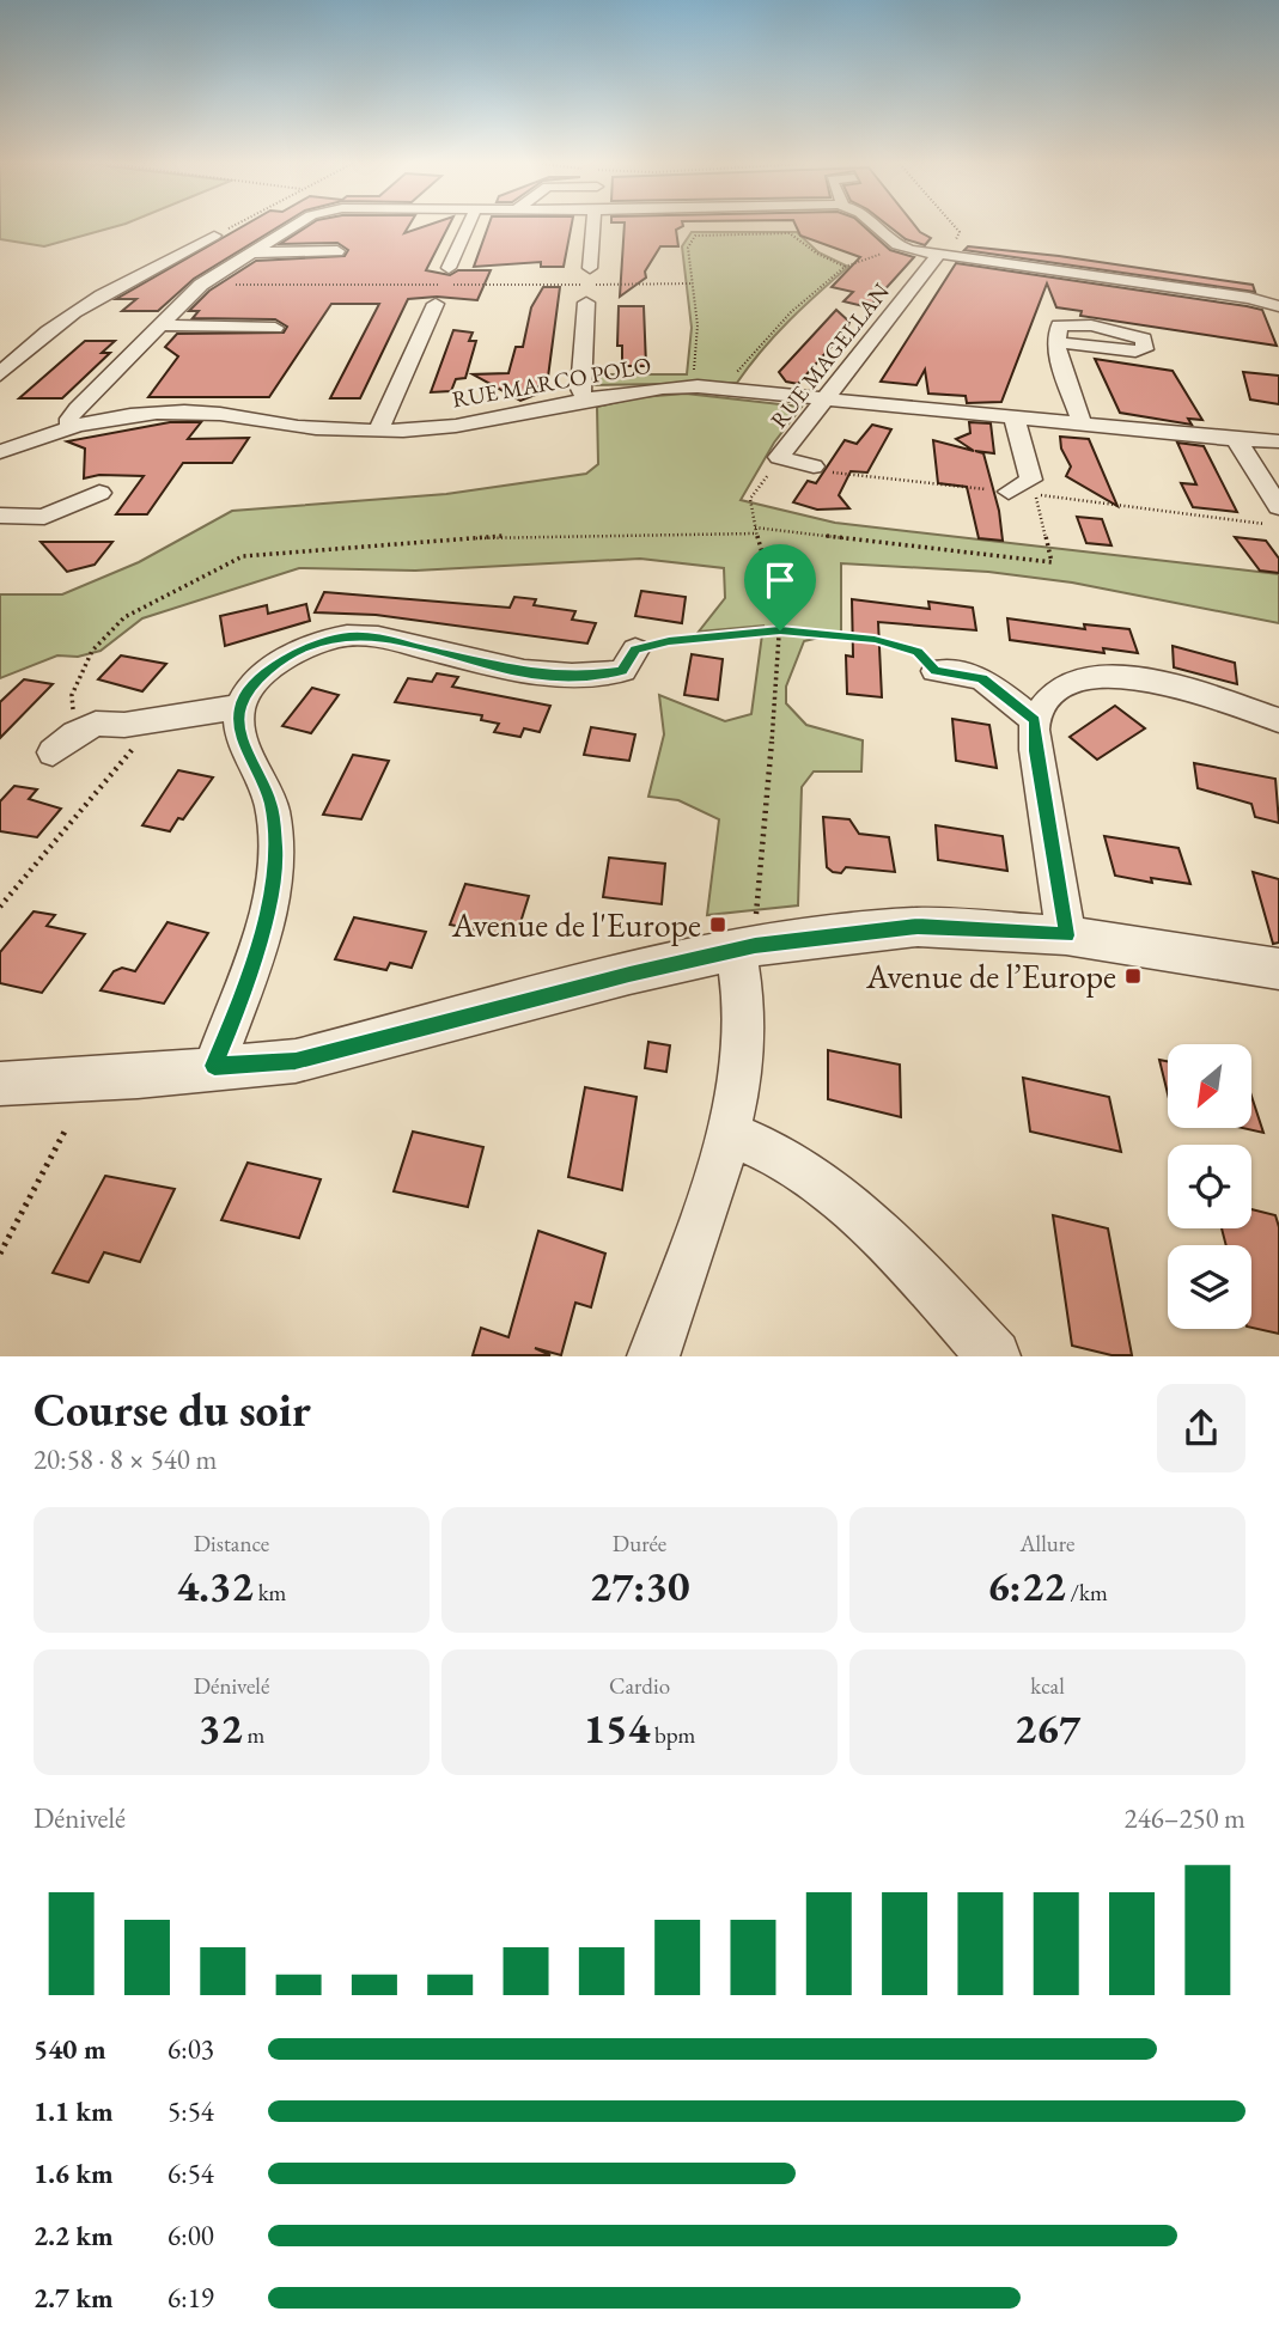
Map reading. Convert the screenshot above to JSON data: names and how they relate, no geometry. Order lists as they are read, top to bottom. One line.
{"streets":{"street":["RUE MAGELLAN","RUE MARCO POLO"]},"crossings":[["RUE MAGELLAN","RUE MARCO POLO"]],"places":{"transit":["Avenue de l'Europe","Avenue de l’Europe"]},"north":"bottom left","page":{"heading":["Course du soir","20:58 · 8 × 540 m"],"stats":[["Distance","4.32 km"],["Durée","27:30"],["Allure","6:22 /km"],["Dénivelé","32 m"],["Cardio","154 bpm"],["kcal","267"]],"chart":["Dénivelé","246–250 m"],"list":[{"name":"540 m","note":"6:03"},{"name":"1.1 km","note":"5:54"},{"name":"1.6 km","note":"6:54"},{"name":"2.2 km","note":"6:00"},{"name":"2.7 km","note":"6:19"}]}}
